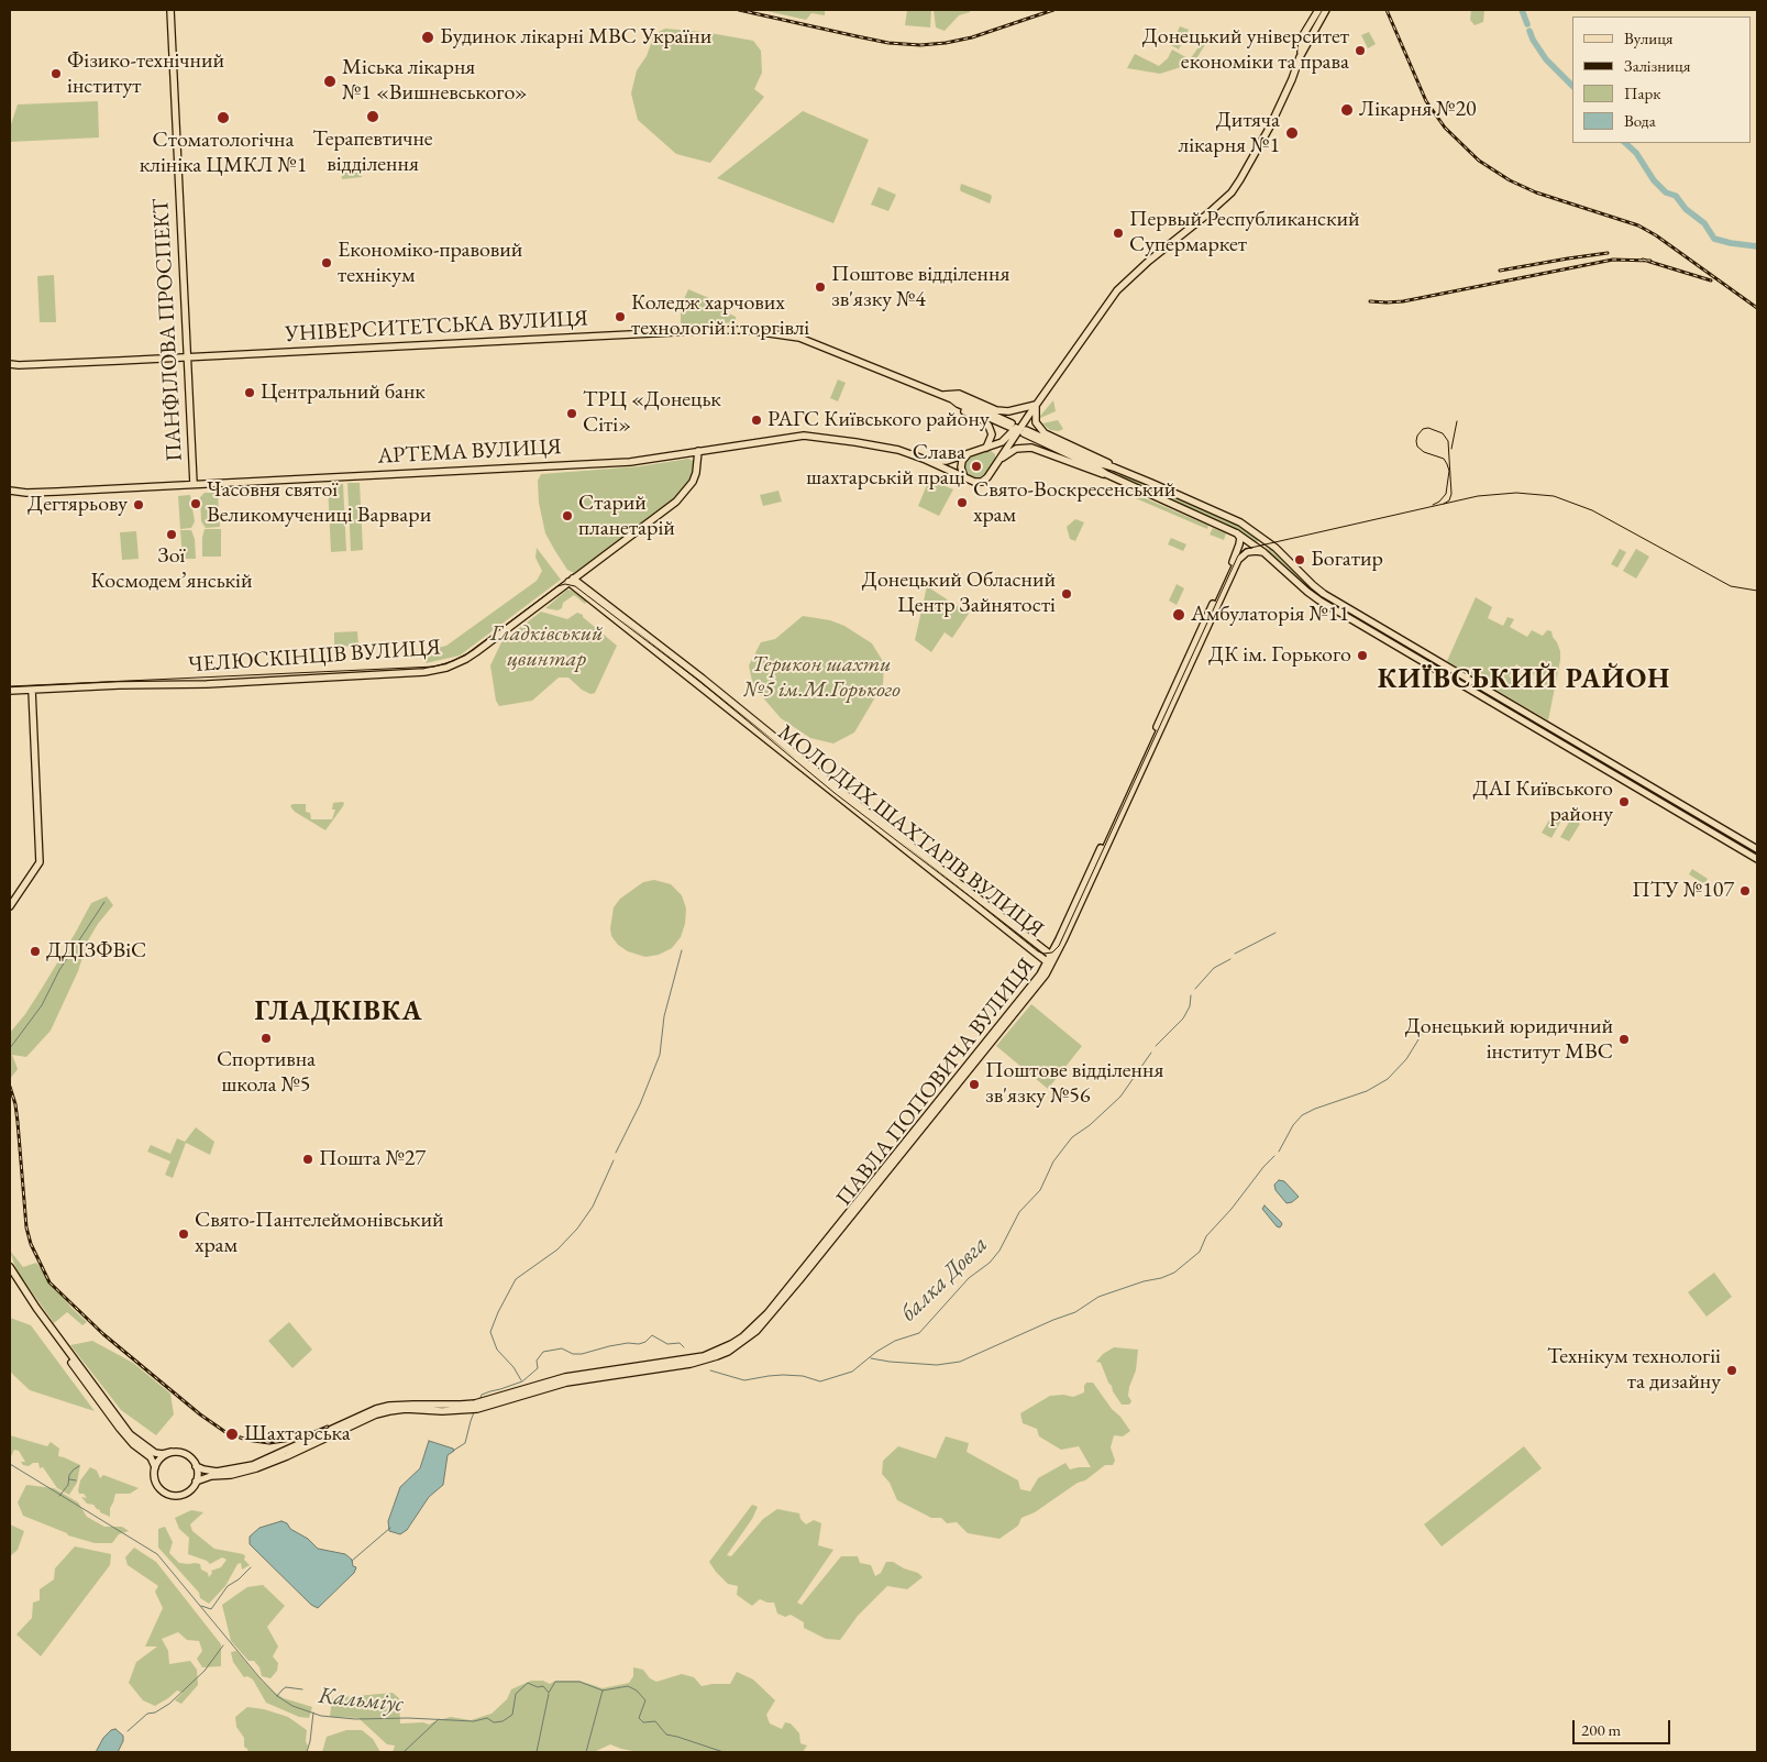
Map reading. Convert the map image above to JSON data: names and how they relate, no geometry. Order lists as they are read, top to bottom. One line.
{"streets":{"main road":["УНІВЕРСИТЕТСЬКА ВУЛИЦЯ","ПАНФІЛОВА ПРОСПЕКТ","АРТЕМА ВУЛИЦЯ","ЧЕЛЮСКІНЦІВ ВУЛИЦЯ","МОЛОДИХ ШАХТАРІВ ВУЛИЦЯ","ПАВЛА ПОПОВИЧА ВУЛИЦЯ"]},"crossings":[["УНІВЕРСИТЕТСЬКА ВУЛИЦЯ","ПАНФІЛОВА ПРОСПЕКТ"],["ПАНФІЛОВА ПРОСПЕКТ","АРТЕМА ВУЛИЦЯ"],["АРТЕМА ВУЛИЦЯ","ЧЕЛЮСКІНЦІВ ВУЛИЦЯ"],["ЧЕЛЮСКІНЦІВ ВУЛИЦЯ","МОЛОДИХ ШАХТАРІВ ВУЛИЦЯ"],["МОЛОДИХ ШАХТАРІВ ВУЛИЦЯ","ПАВЛА ПОПОВИЧА ВУЛИЦЯ"]],"districts":["КИЇВСЬКИЙ РАЙОН","ГЛАДКІВКА"],"water":["балка Довга","Кальміус"],"parks":["Гладківський цвинтар","Терикон шахти №5 ім.М.Горького"],"places":["Будинок лікарні МВС України","Донецький університет економіки та права","Фізико-технічний інститут","Міська лікарня №1 «Вишневського»","Лікарня №20","Терапевтичне відділення","Стоматологічна клініка ЦМКЛ №1","Дитяча лікарня №1","Первый Республиканский Супермаркет","Економіко-правовий технікум","Поштове відділення зв'язку №4","Коледж харчових технологій і торгівлі","Центральний банк","ТРЦ «Донецьк Сіті»","РАГС Київського району","Слава шахтарській праці","Свято-Воскресенський храм","Часовня святої Великомучениці Варвари","Дегтярьову","Старий планетарій","Зої Космодем’янській","Богатир","Донецький Обласний Центр Зайнятості","Амбулаторія №11","ДК ім. Горького","ДАІ Київського району","ПТУ №107","ДДІЗФВіС","Спортивна школа №5","Донецький юридичний інститут МВС","Поштове відділення зв'язку №56","Пошта №27","Свято-Пантелеймонівський храм","Технікум технологіі та дизайну","Шахтарська"],"legend":["Вулиця","Залізниця","Парк","Вода"],"scale_bar":"200 m"}
